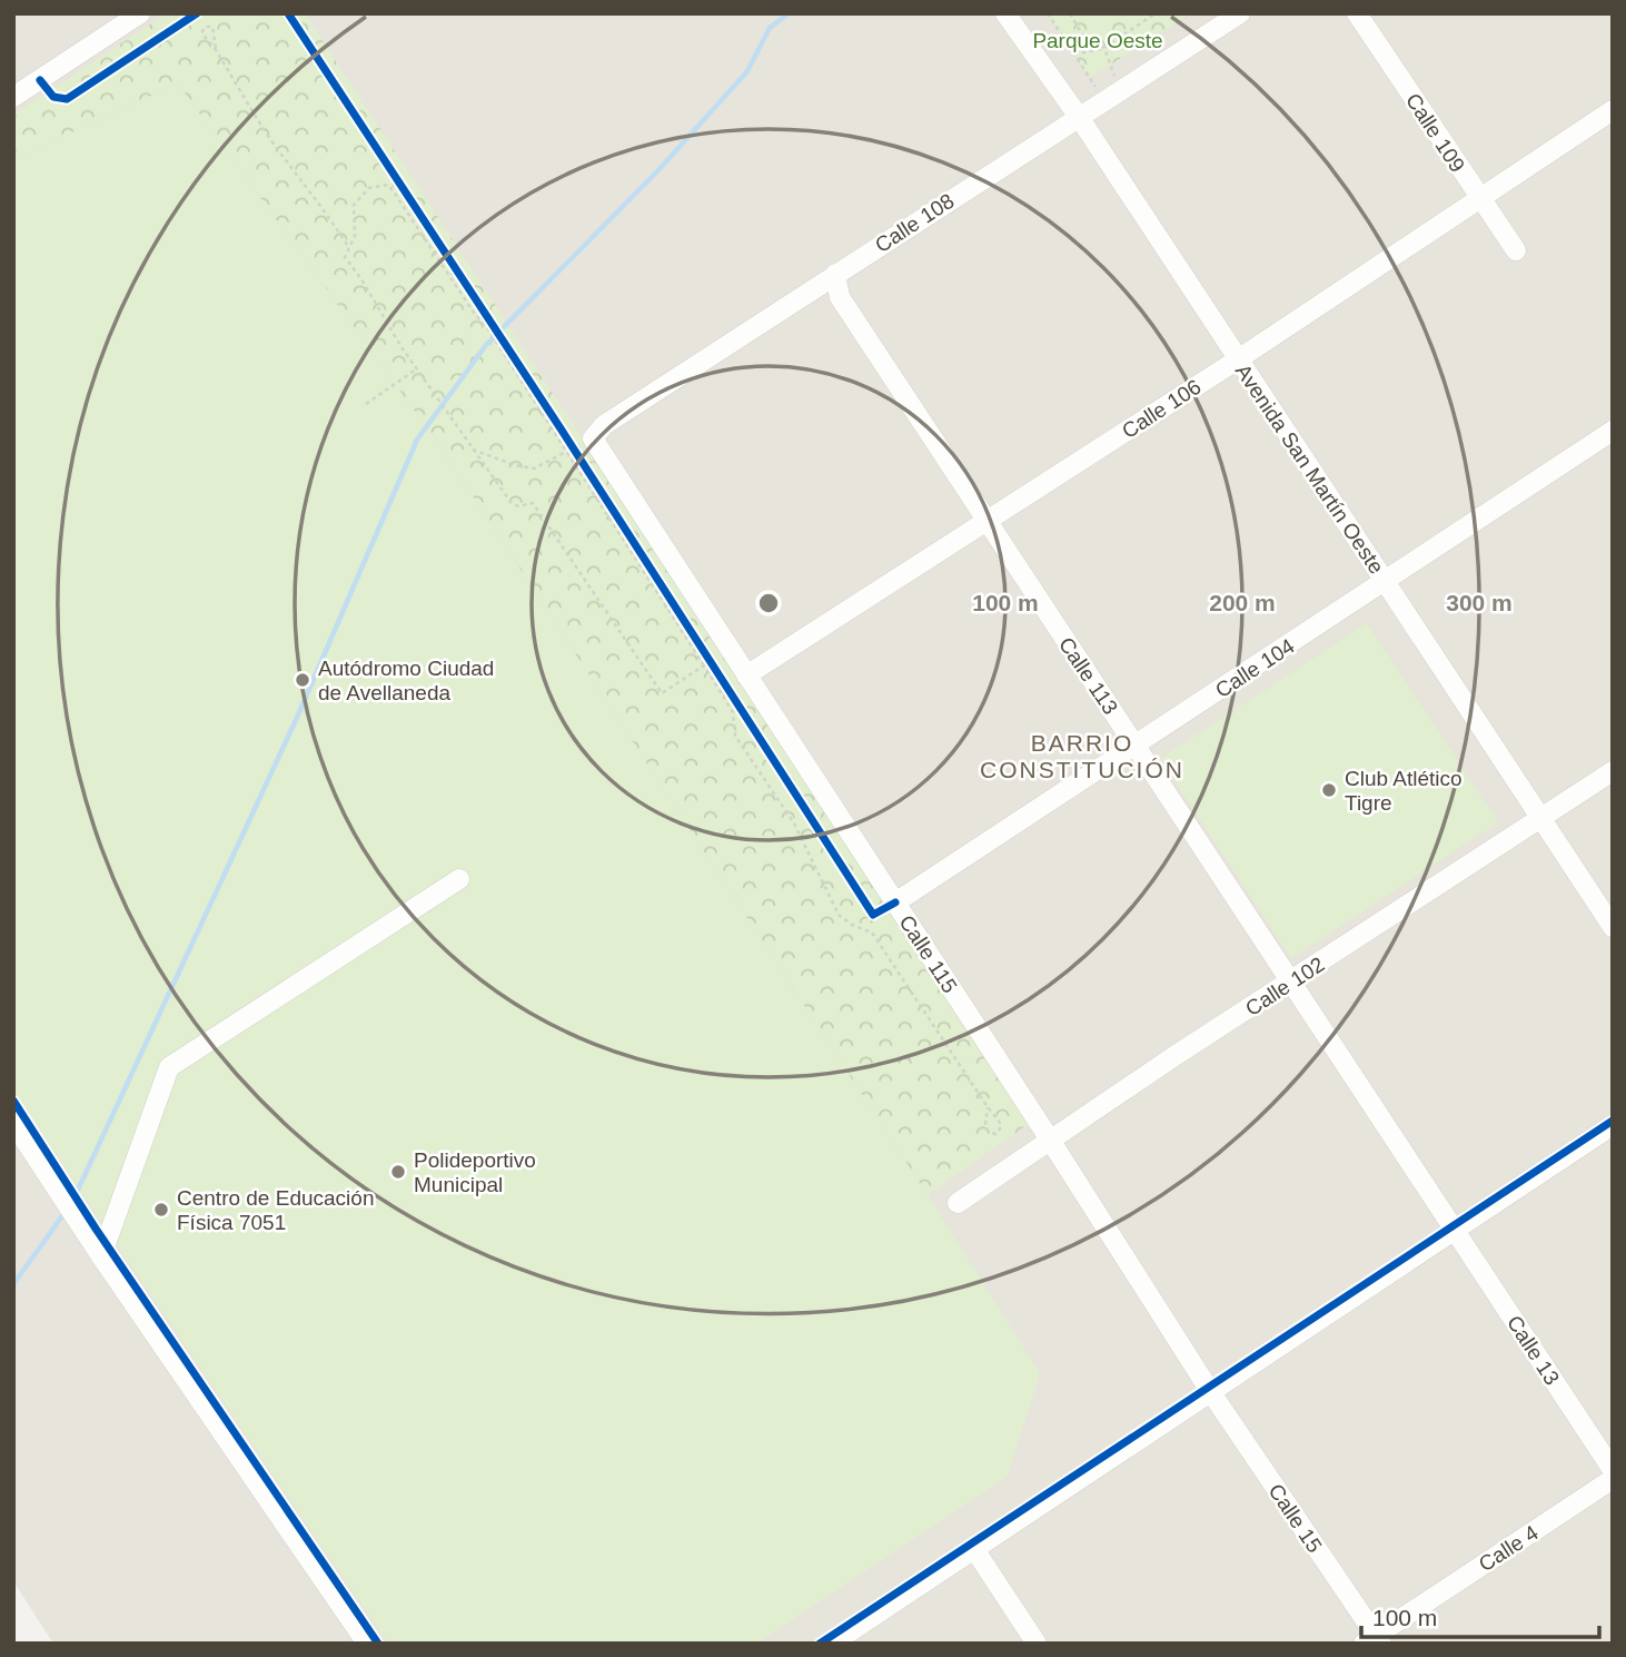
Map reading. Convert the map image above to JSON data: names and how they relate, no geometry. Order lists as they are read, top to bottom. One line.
{"streets":{"street":["Calle 109","Calle 108","Calle 106","Avenida San Martín Oeste","Calle 104","Calle 113","Calle 115","Calle 102","Calle 13","Calle 15","Calle 4"]},"crossings":[["Calle 109","Calle 106"],["Calle 108","Avenida San Martín Oeste"],["Calle 108","Calle 113"],["Calle 108","Calle 115"],["Calle 106","Avenida San Martín Oeste"],["Calle 106","Calle 113"],["Calle 106","Calle 115"],["Avenida San Martín Oeste","Calle 104"],["Avenida San Martín Oeste","Calle 102"],["Calle 104","Calle 113"],["Calle 104","Calle 115"],["Calle 113","Calle 102"],["Calle 113","Calle 13"],["Calle 115","Calle 102"],["Calle 115","Calle 15"],["Calle 15","Calle 4"]],"districts":["BARRIO CONSTITUCIÓN"],"parks":["Parque Oeste"],"places":["Autódromo Ciudad de Avellaneda","Club Atlético Tigre","Polideportivo Municipal","Centro de Educación Física 7051"],"scale_bar":"100 m","rings":["100 m","200 m","300 m"]}
